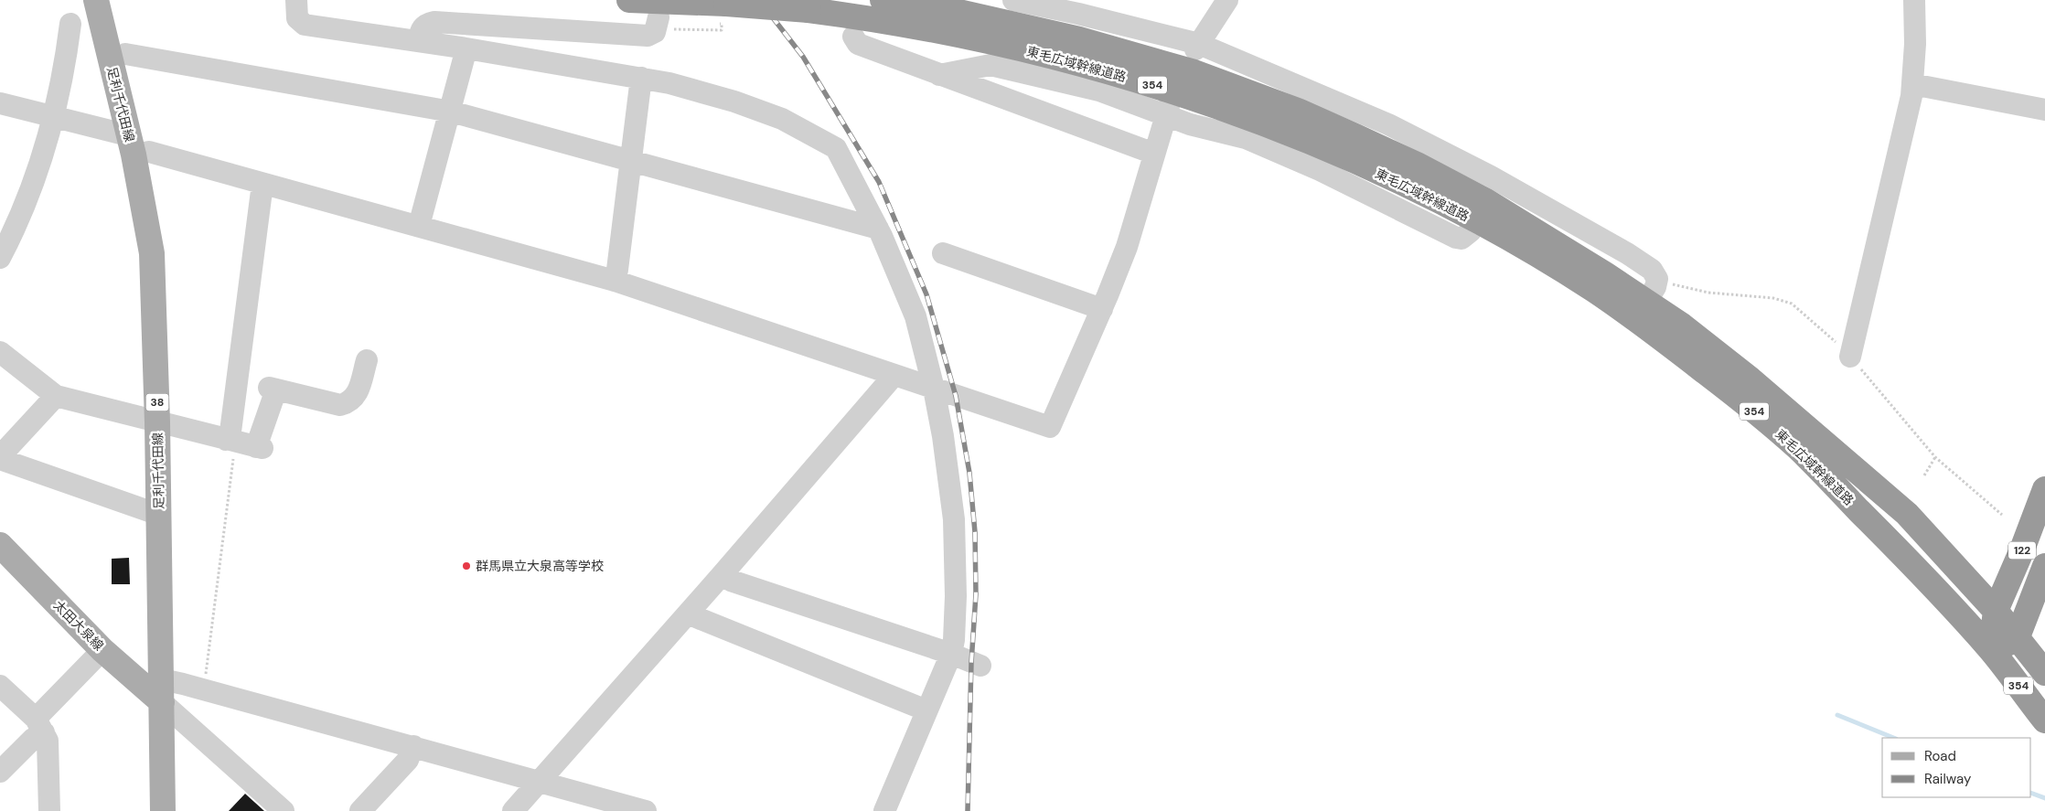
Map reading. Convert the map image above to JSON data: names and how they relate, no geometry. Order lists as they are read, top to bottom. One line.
{"streets":{"highway":["東毛広域幹線道路","354","122"],"main road":["足利千代田線","38","太田大泉線"]},"crossings":[["東毛広域幹線道路","122"],["足利千代田線","太田大泉線"]],"places":["群馬県立大泉高等学校"],"legend":["Road","Railway"]}
